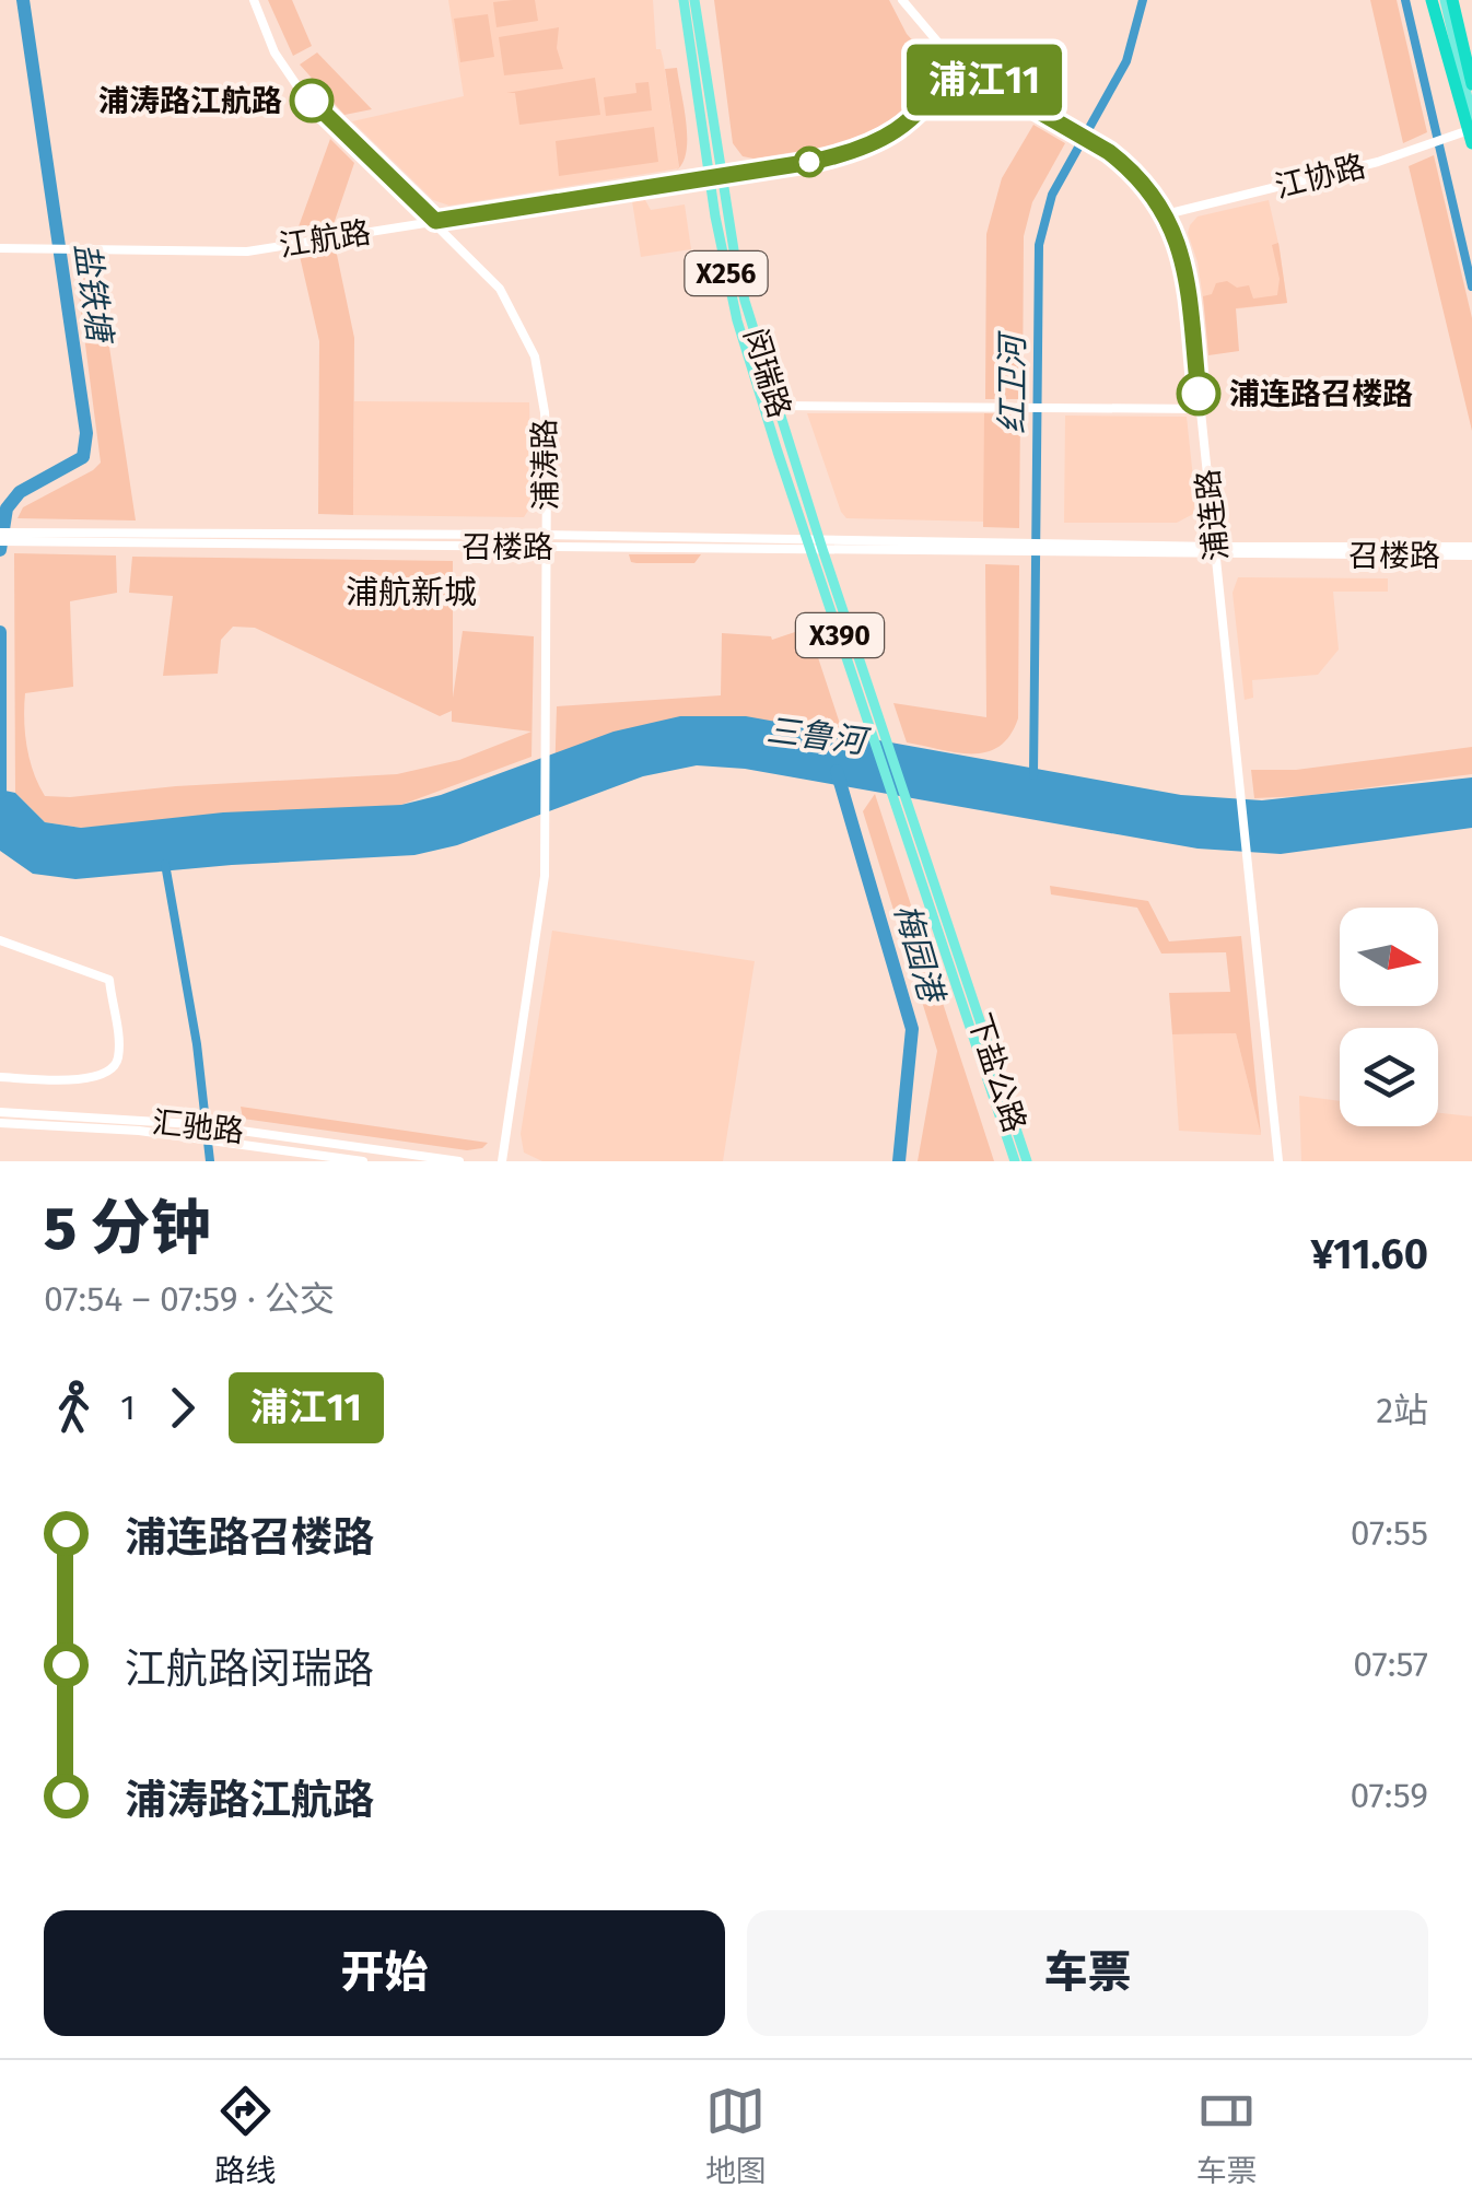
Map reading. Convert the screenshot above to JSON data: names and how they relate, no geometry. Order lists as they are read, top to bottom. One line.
{"streets":{"main road":["X256","闵瑞路","X390","下盐公路"],"street":["江协路","江航路","浦涛路","浦连路","召楼路","汇驰路"]},"crossings":[["江协路","浦连路"],["江航路","闵瑞路"],["江航路","浦涛路"],["江航路","浦连路"],["闵瑞路","召楼路"],["闵瑞路","下盐公路"],["浦涛路","召楼路"],["浦连路","召楼路"],["召楼路","下盐公路"]],"districts":["浦航新城"],"water":["盐铁塘","红卫河","三鲁河","梅园港"],"places":["浦涛路江航路","浦连路召楼路"],"lines":["bus line 浦江11"],"north":"right","page":{"on_map":"浦江11","heading":["5 分钟","07:54 – 07:59 · 公交","¥11.60"],"legs":["1","浦江11","2站"],"list":[{"name":"浦连路召楼路","value":"07:55"},{"name":"江航路闵瑞路","value":"07:57"},{"name":"浦涛路江航路","value":"07:59"}],"buttons":["开始","车票"],"tabs":["路线","地图","车票"]}}
